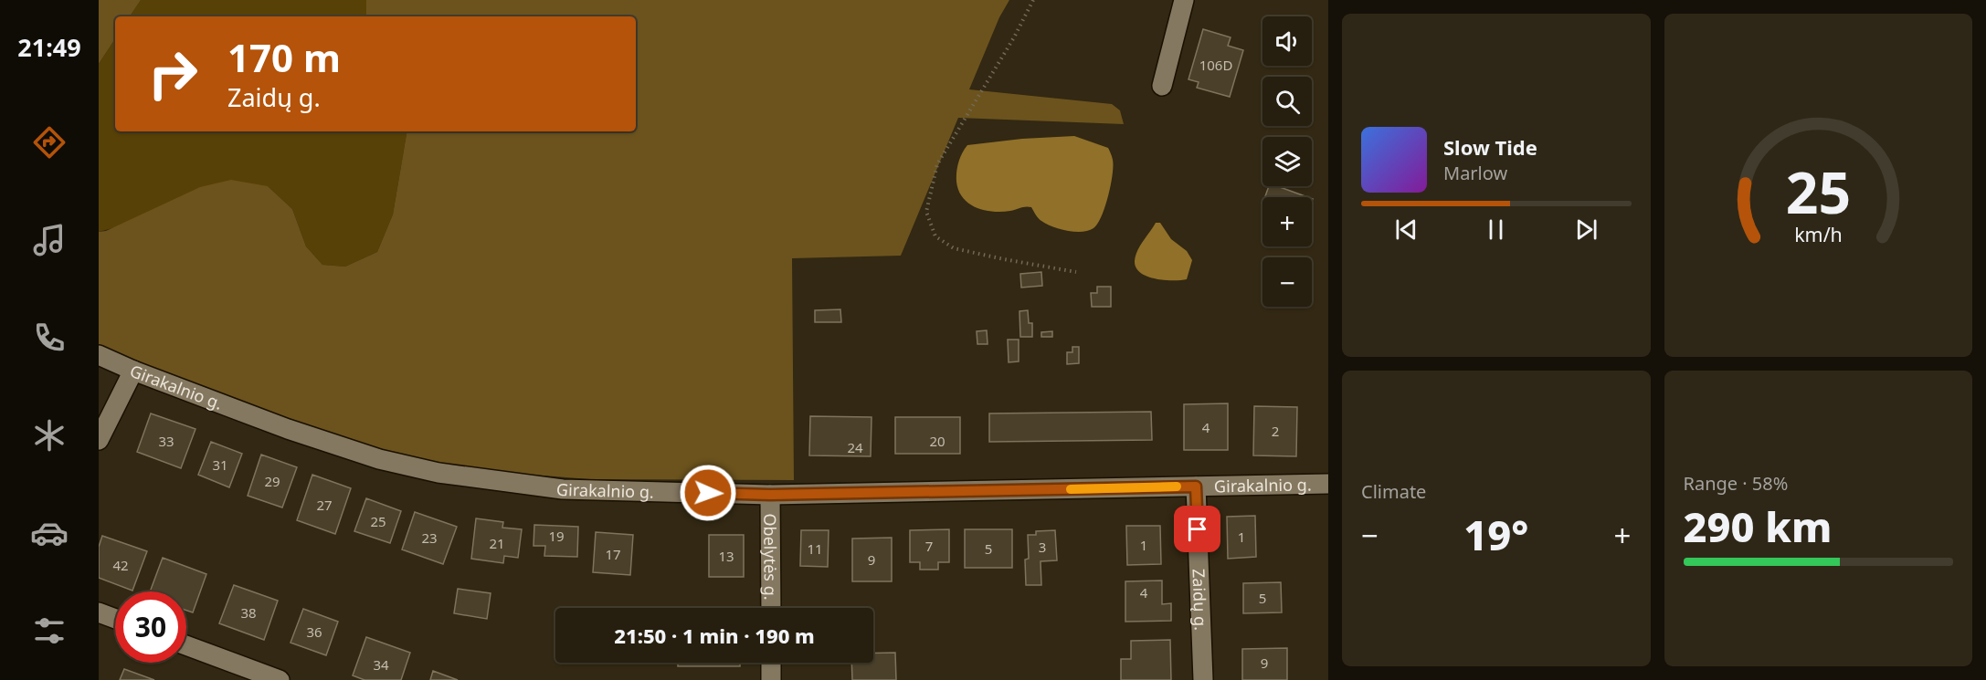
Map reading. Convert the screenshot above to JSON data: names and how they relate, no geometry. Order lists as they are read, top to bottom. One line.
{"streets":{"street":["Girakalnio g.","Obelytės g.","Zaidų g."]},"crossings":[["Girakalnio g.","Obelytės g."],["Girakalnio g.","Zaidų g."]],"house_numbers":["106D","4","2","33","20","24","31","29","27","25","19","1","23","21","1","7","3","11","5","17","13","9","42","4","5","38","36","9","34"],"page":{"tabs":"21:49","map_buttons":["+","−"],"turn":["170 m","Zaidų g."],"song":["Slow Tide","Marlow"],"tile":["Climate",["Range · 58%","290 km"]],"heat":["−","19°","+"],"limit":"30","trip":"21:50 · 1 min · 190 m","gauge":["25","km/h"]}}
